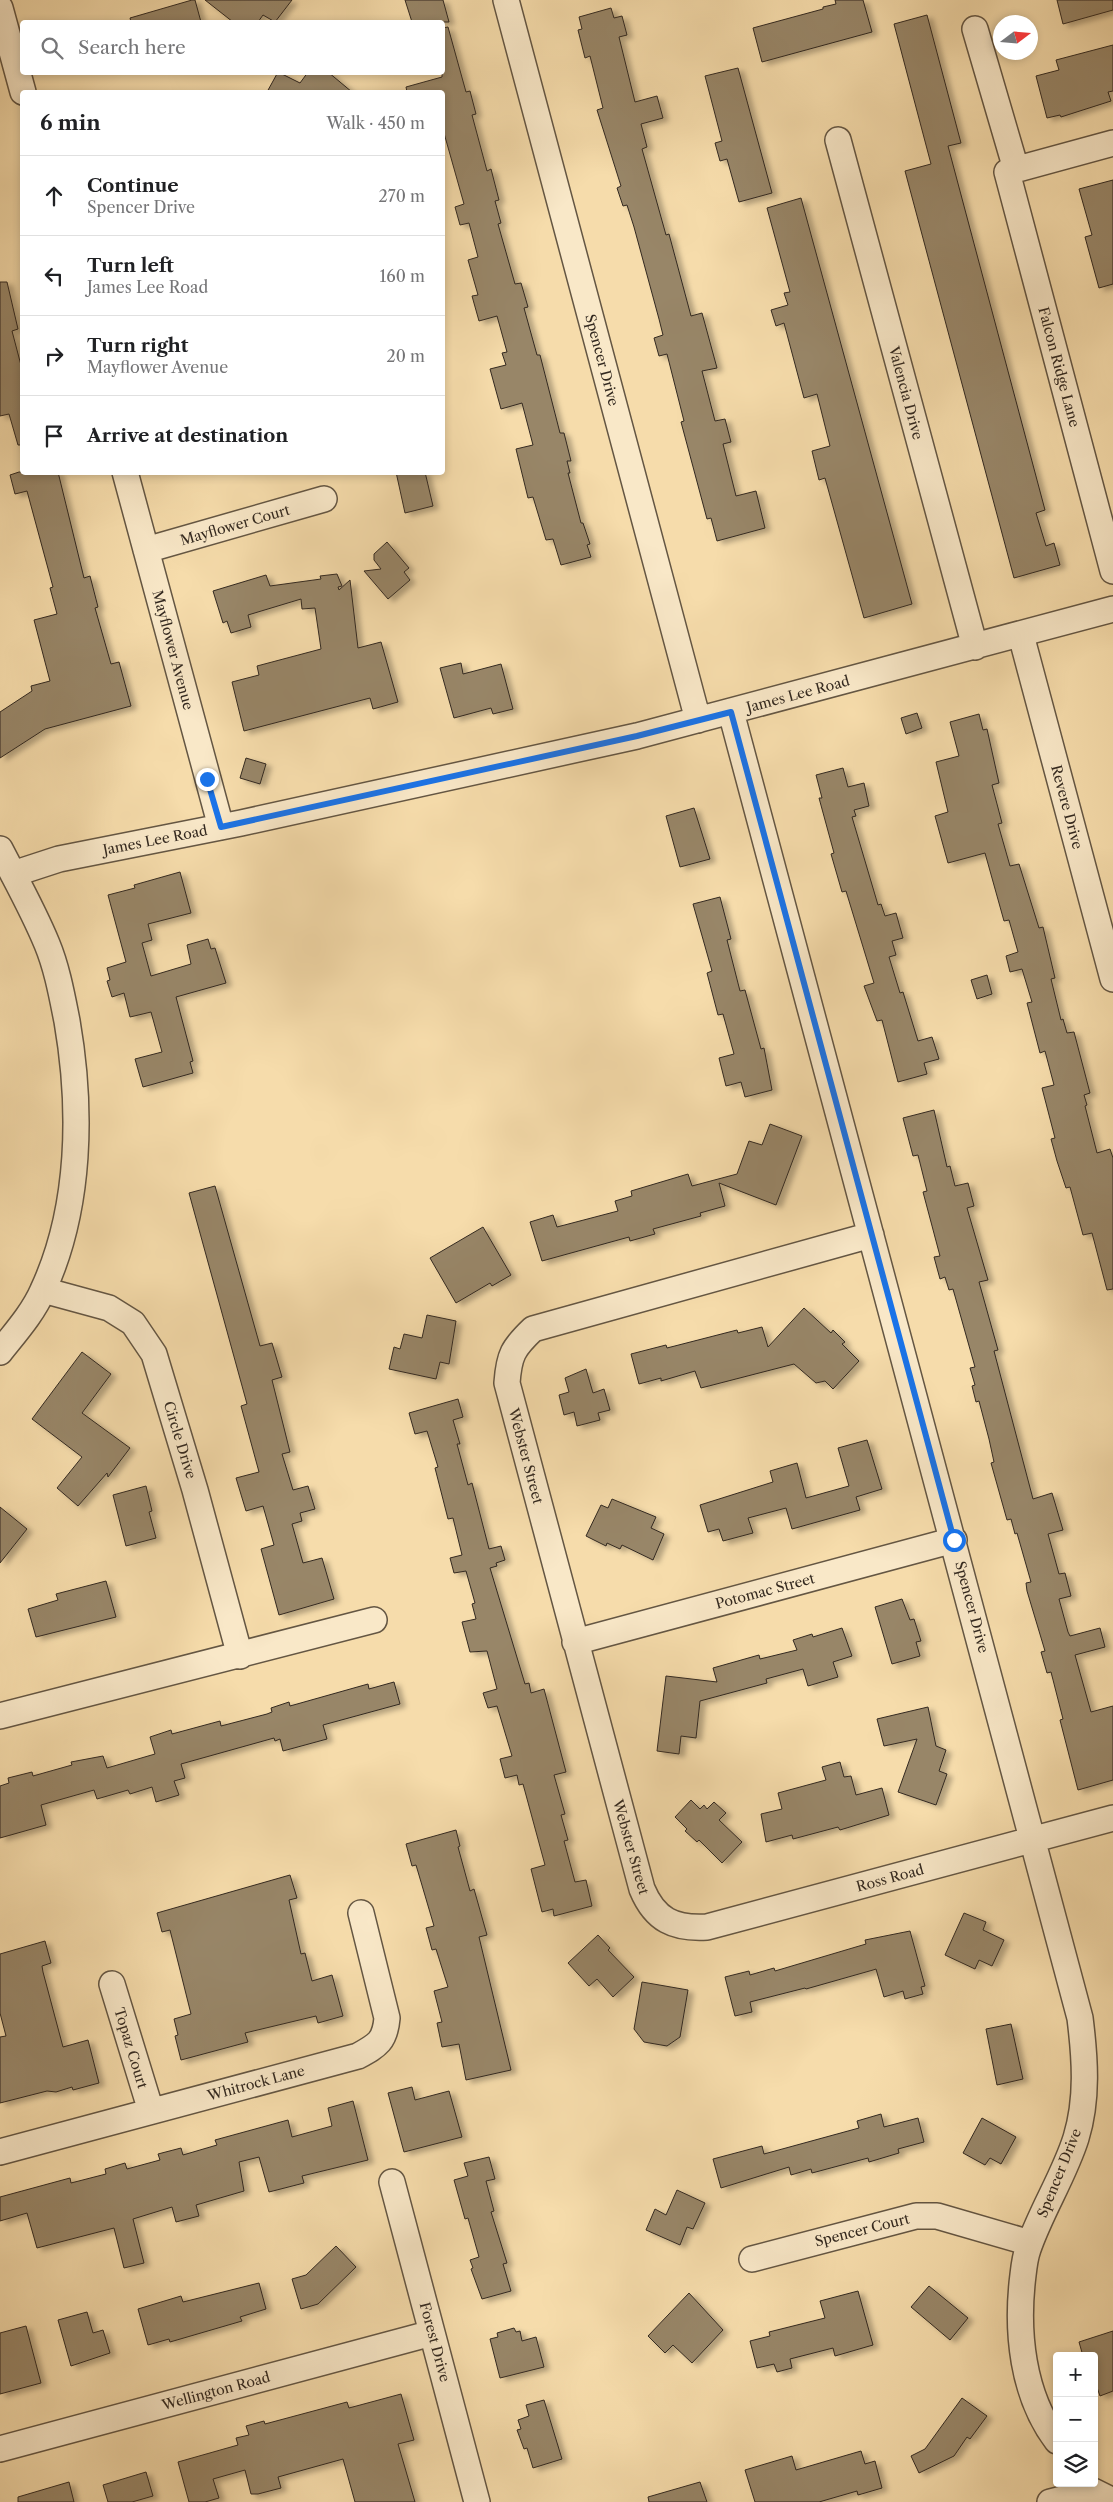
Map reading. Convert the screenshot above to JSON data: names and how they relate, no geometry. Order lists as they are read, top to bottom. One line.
{"streets":{"street":["Spencer Drive","Falcon Ridge Lane","Valencia Drive","Mayflower Court","Mayflower Avenue","James Lee Road","Revere Drive","Circle Drive","Webster Street","Potomac Street","Ross Road","Topaz Court","Whitrock Lane","Spencer Court","Forest Drive","Wellington Road"]},"crossings":[["Spencer Drive","James Lee Road"],["Spencer Drive","Webster Street"],["Spencer Drive","Potomac Street"],["Spencer Drive","Ross Road"],["Spencer Drive","Spencer Court"],["Valencia Drive","James Lee Road"],["Mayflower Court","Mayflower Avenue"],["Mayflower Avenue","James Lee Road"],["James Lee Road","Revere Drive"],["Webster Street","Potomac Street"],["Webster Street","Ross Road"],["Topaz Court","Whitrock Lane"],["Forest Drive","Wellington Road"]],"north":"right","page":{"search":"Search here","heading":["6 min","Walk · 450 m"],"list":[["Continue","Spencer Drive","270 m"],["Turn left","James Lee Road","160 m"],["Turn right","Mayflower Avenue","20 m"],"Arrive at destination"],"map_buttons":["+","−"]}}
